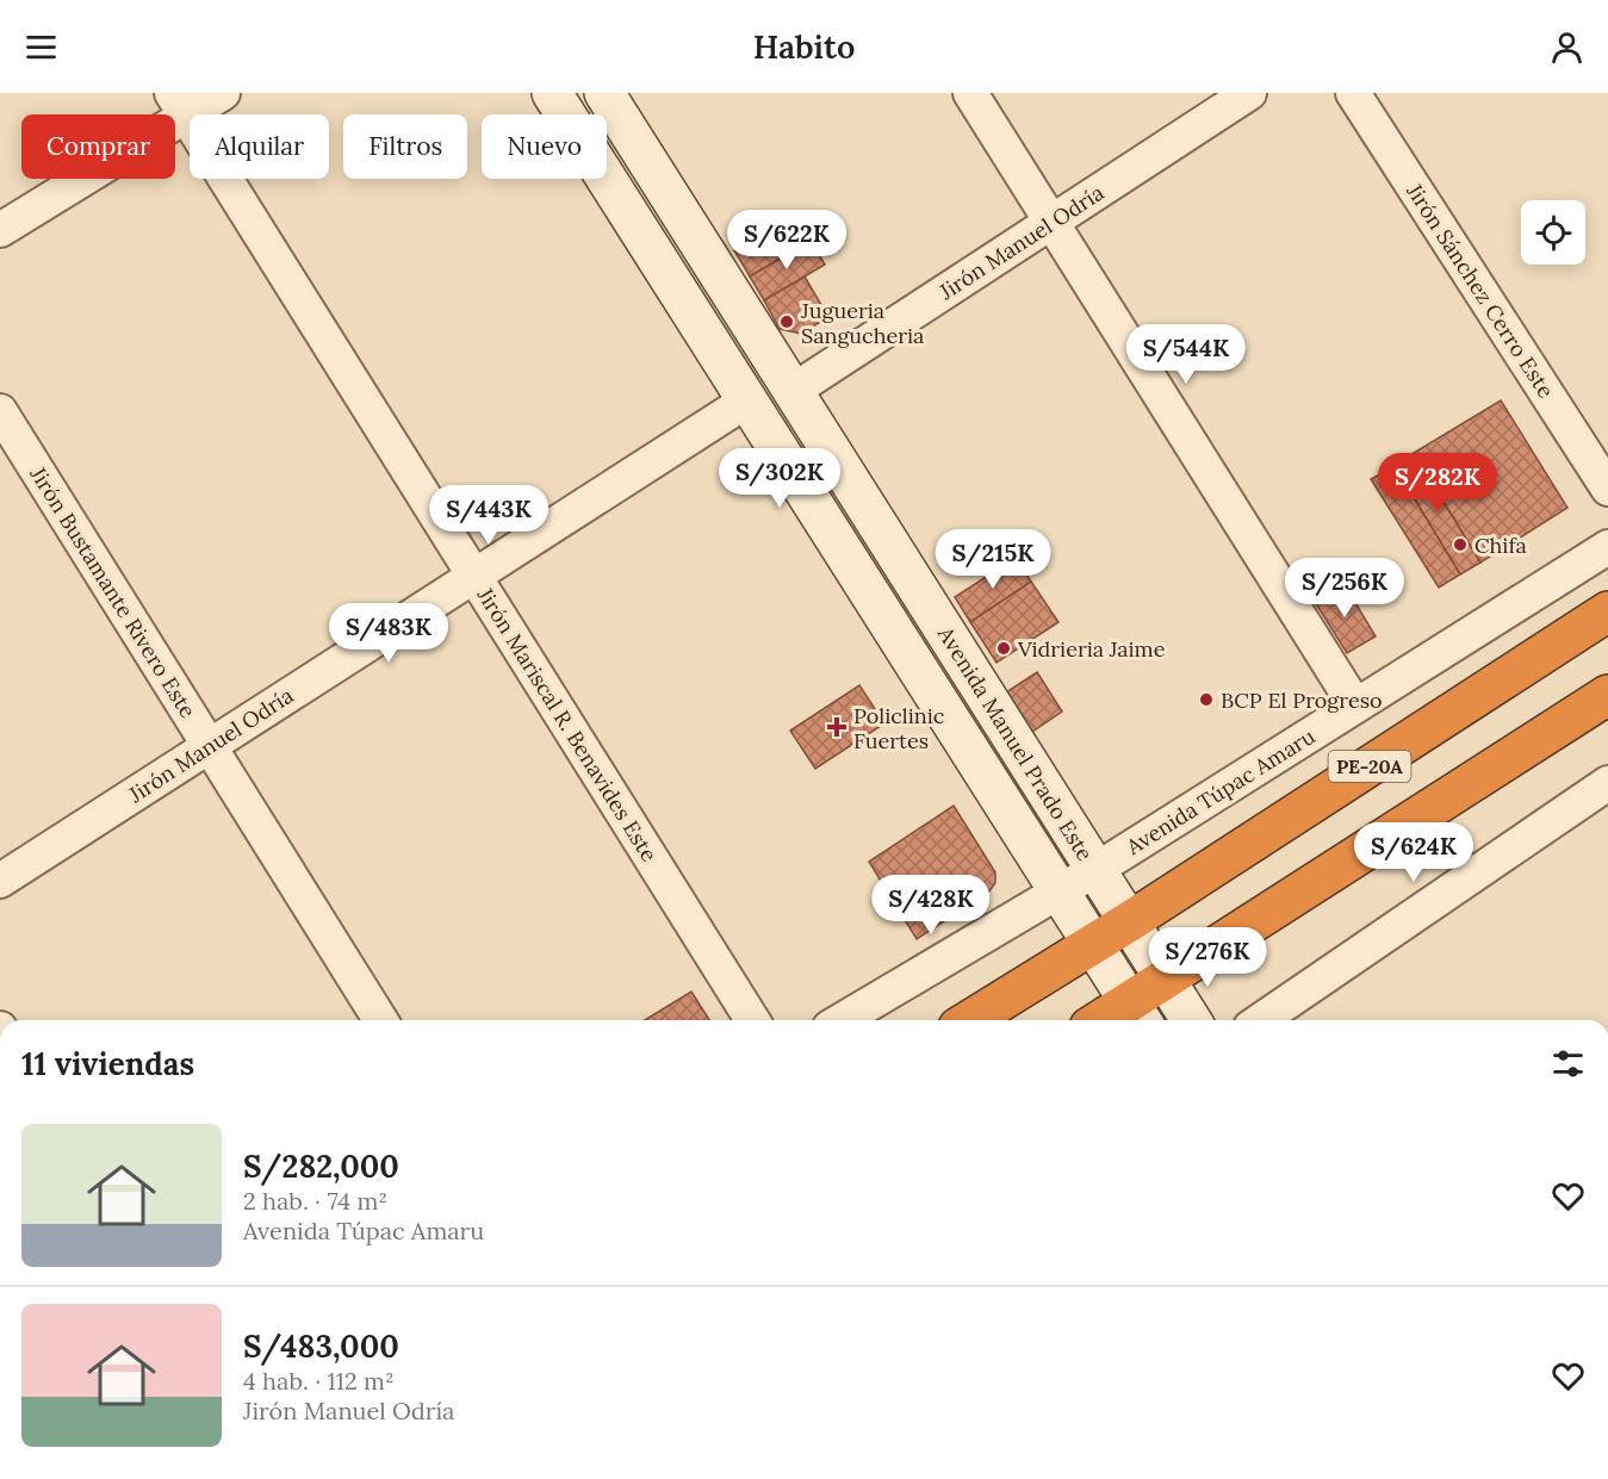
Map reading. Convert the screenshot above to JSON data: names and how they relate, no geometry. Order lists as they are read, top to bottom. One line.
{"streets":{"highway":["PE-20A"],"street":["Jirón Manuel Odría","Jirón Sánchez Cerro Este","Jirón Bustamante Rivero Este","Jirón Mariscal R. Benavides Este","Avenida Manuel Prado Este","Avenida Túpac Amaru"]},"crossings":[["Jirón Manuel Odría","Jirón Bustamante Rivero Este"],["Jirón Manuel Odría","Jirón Mariscal R. Benavides Este"],["Jirón Manuel Odría","Avenida Manuel Prado Este"],["Avenida Manuel Prado Este","PE-20A"],["Avenida Manuel Prado Este","Avenida Túpac Amaru"]],"places":{"other":["Jugueria Sangucheria","Chifa","Vidrieria Jaime","BCP El Progreso"],"health":["Policlinic Fuertes"]},"page":{"header":"Habito","chip":["Comprar","Alquilar","Filtros","Nuevo"],"price":["S/622K","S/544K","S/302K","S/282K","S/443K","S/215K","S/256K","S/483K","S/624K","S/428K","S/276K"],"heading":"11 viviendas","list":[{"name":"S/282,000","note":"2 hab. · 74 m² · Avenida Túpac Amaru"},{"name":"S/483,000","note":"4 hab. · 112 m² · Jirón Manuel Odría"}]}}
